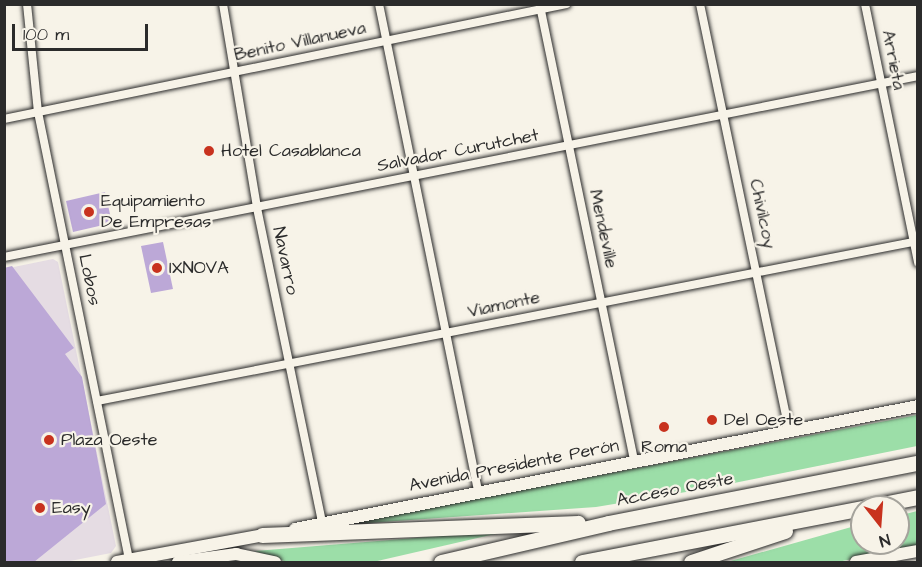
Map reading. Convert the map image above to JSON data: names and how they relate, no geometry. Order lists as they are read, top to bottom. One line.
{"streets":{"highway":["Acceso Oeste"],"street":["Benito Villanueva","Arrieta","Salvador Curutchet","Chivilcoy","Mendeville","Navarro","Lobos","Viamonte","Avenida Presidente Perón"]},"crossings":[["Benito Villanueva","Mendeville"],["Benito Villanueva","Navarro"],["Benito Villanueva","Lobos"],["Arrieta","Salvador Curutchet"],["Arrieta","Viamonte"],["Salvador Curutchet","Chivilcoy"],["Salvador Curutchet","Mendeville"],["Salvador Curutchet","Navarro"],["Salvador Curutchet","Lobos"],["Chivilcoy","Viamonte"],["Chivilcoy","Avenida Presidente Perón"],["Mendeville","Viamonte"],["Mendeville","Avenida Presidente Perón"],["Navarro","Viamonte"],["Navarro","Avenida Presidente Perón"],["Lobos","Viamonte"],["Lobos","Avenida Presidente Perón"]],"places":["Hotel Casablanca","Equipamiento De Empresas","IXNOVA","Del Oeste","Roma","Plaza Oeste","Easy"],"scale_bar":"100 m","north":"bottom"}
